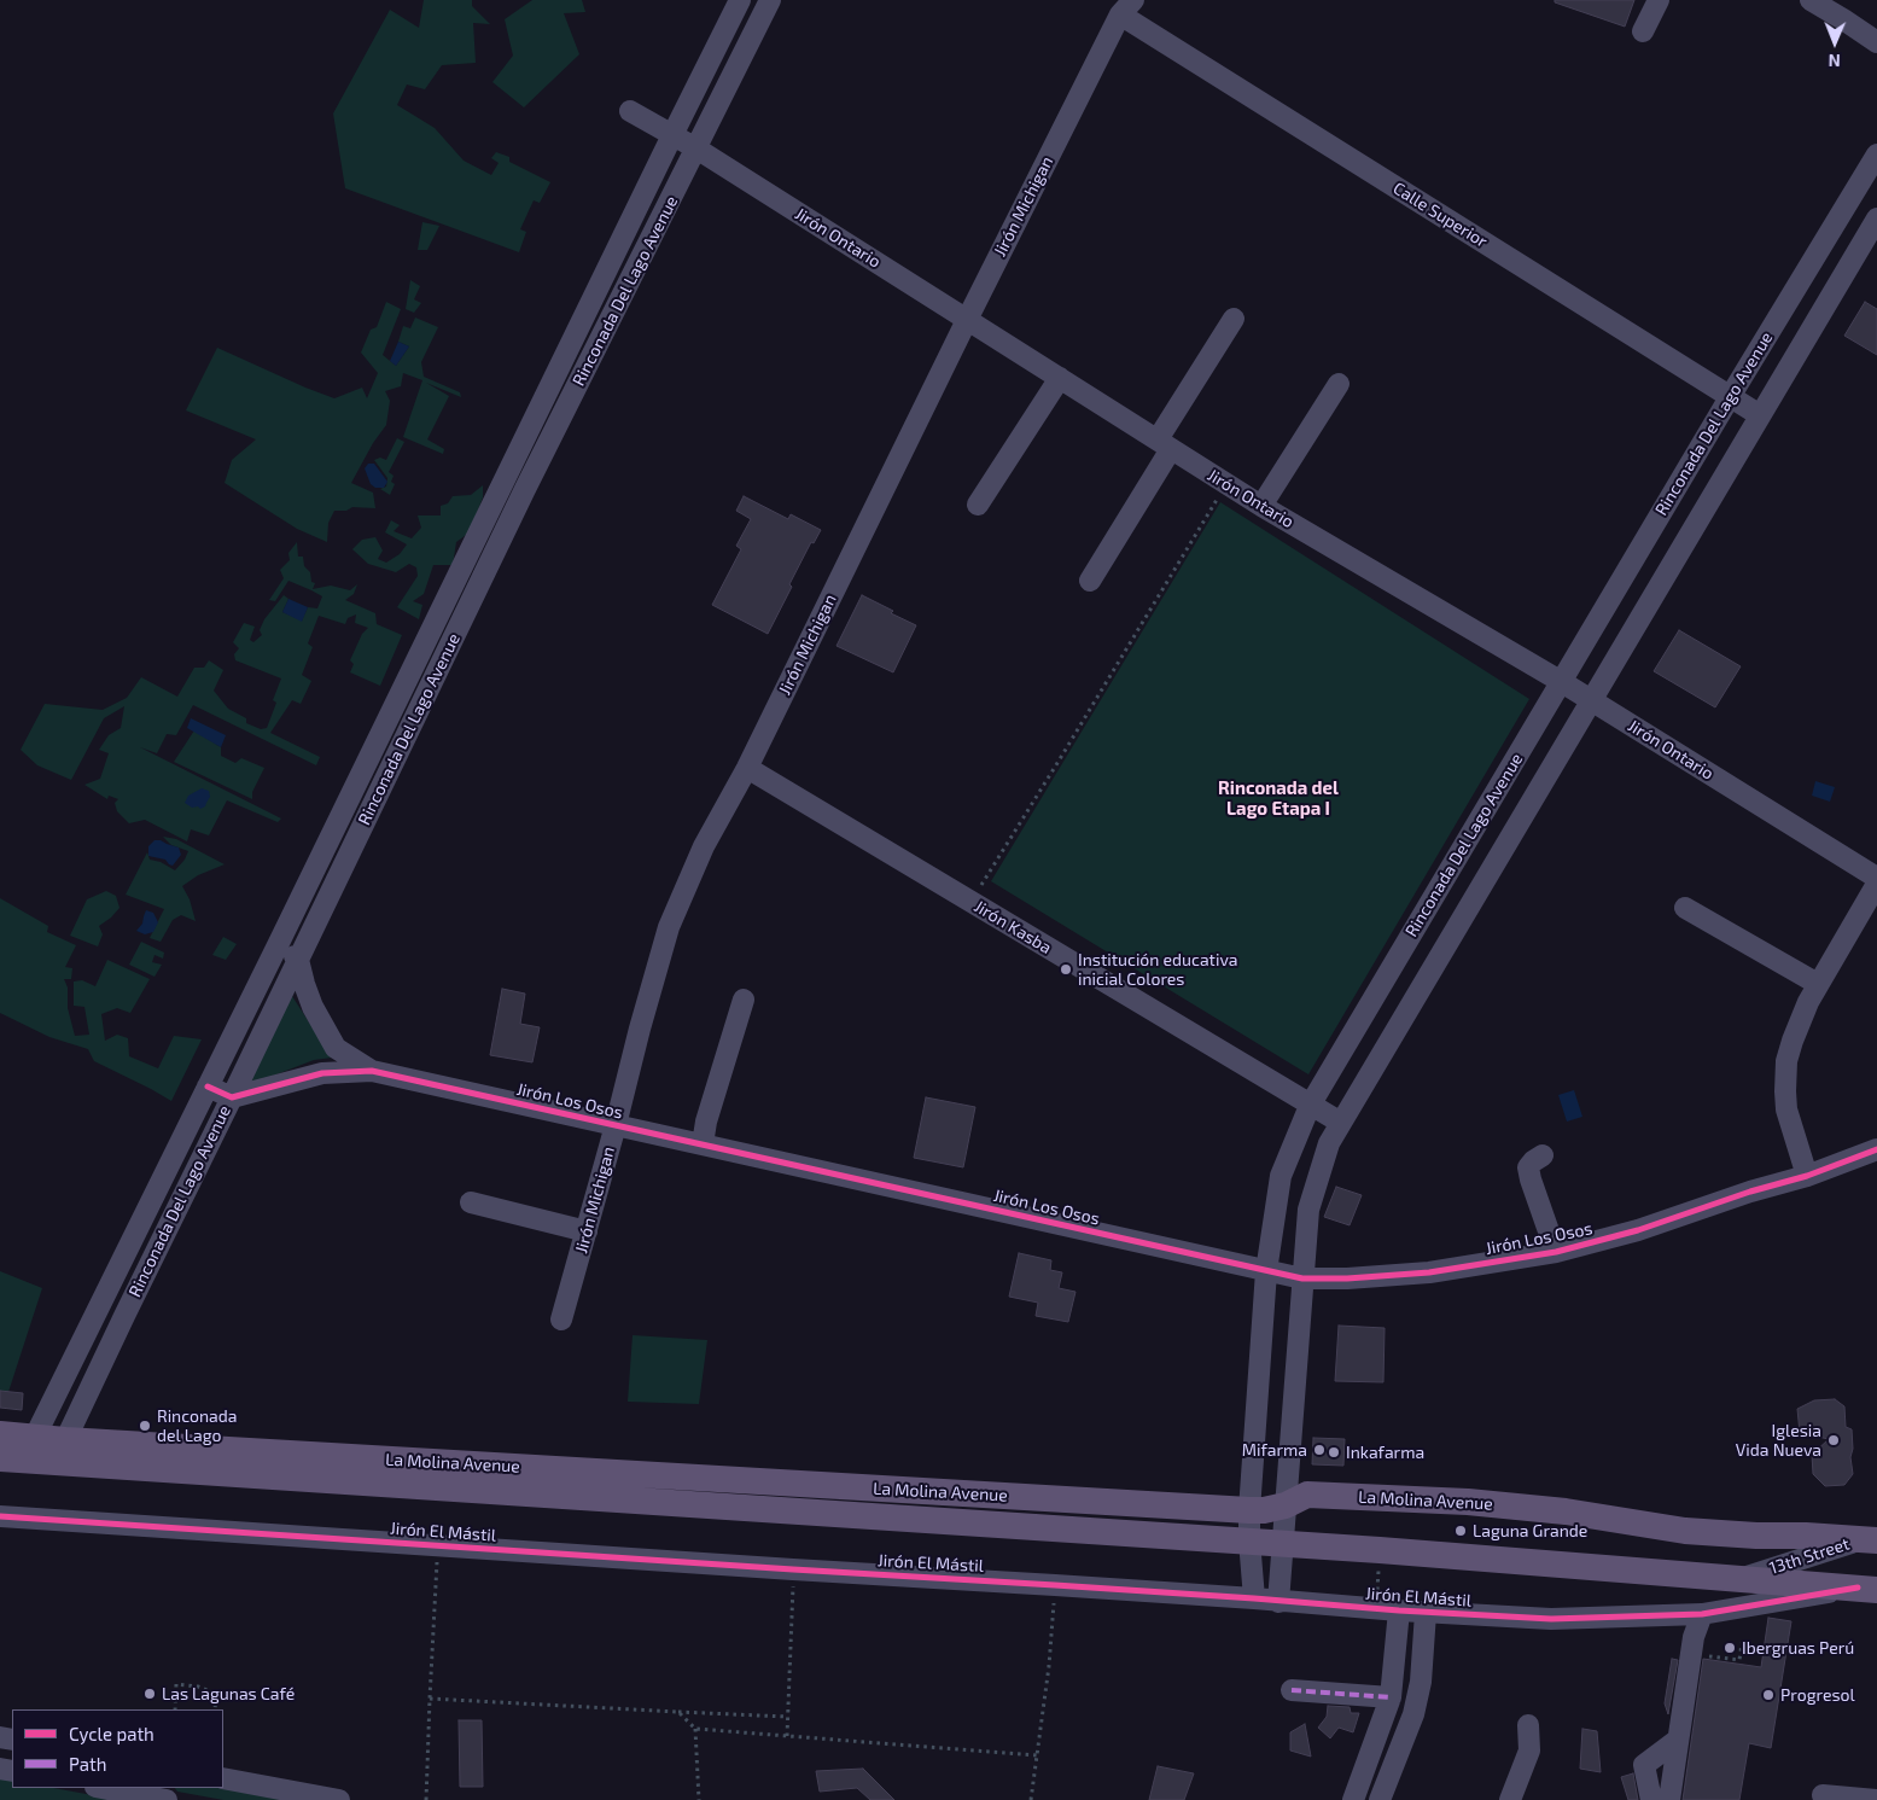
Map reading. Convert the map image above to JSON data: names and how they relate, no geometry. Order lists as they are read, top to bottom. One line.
{"streets":{"main road":["La Molina Avenue"],"street":["Jirón Michigan","Calle Superior","Jirón Ontario","Rinconada Del Lago Avenue","Jirón Kasba","Jirón Los Osos","Jirón El Mástil","13th Street"]},"crossings":[["Jirón Michigan","Calle Superior"],["Jirón Michigan","Jirón Ontario"],["Jirón Michigan","Jirón Kasba"],["Jirón Michigan","Jirón Los Osos"],["Calle Superior","Rinconada Del Lago Avenue"],["Jirón Ontario","Rinconada Del Lago Avenue"],["Rinconada Del Lago Avenue","Jirón Kasba"],["Rinconada Del Lago Avenue","Jirón Los Osos"],["Rinconada Del Lago Avenue","La Molina Avenue"],["Rinconada Del Lago Avenue","Jirón El Mástil"],["La Molina Avenue","Jirón El Mástil"],["La Molina Avenue","13th Street"]],"districts":["Rinconada del Lago Etapa I"],"places":["Institución educativa inicial Colores","Rinconada del Lago","Iglesia Vida Nueva","Mifarma","Inkafarma","Laguna Grande","Ibergruas Perú","Las Lagunas Café","Progresol"],"legend":["Cycle path","Path"],"north":"bottom"}
